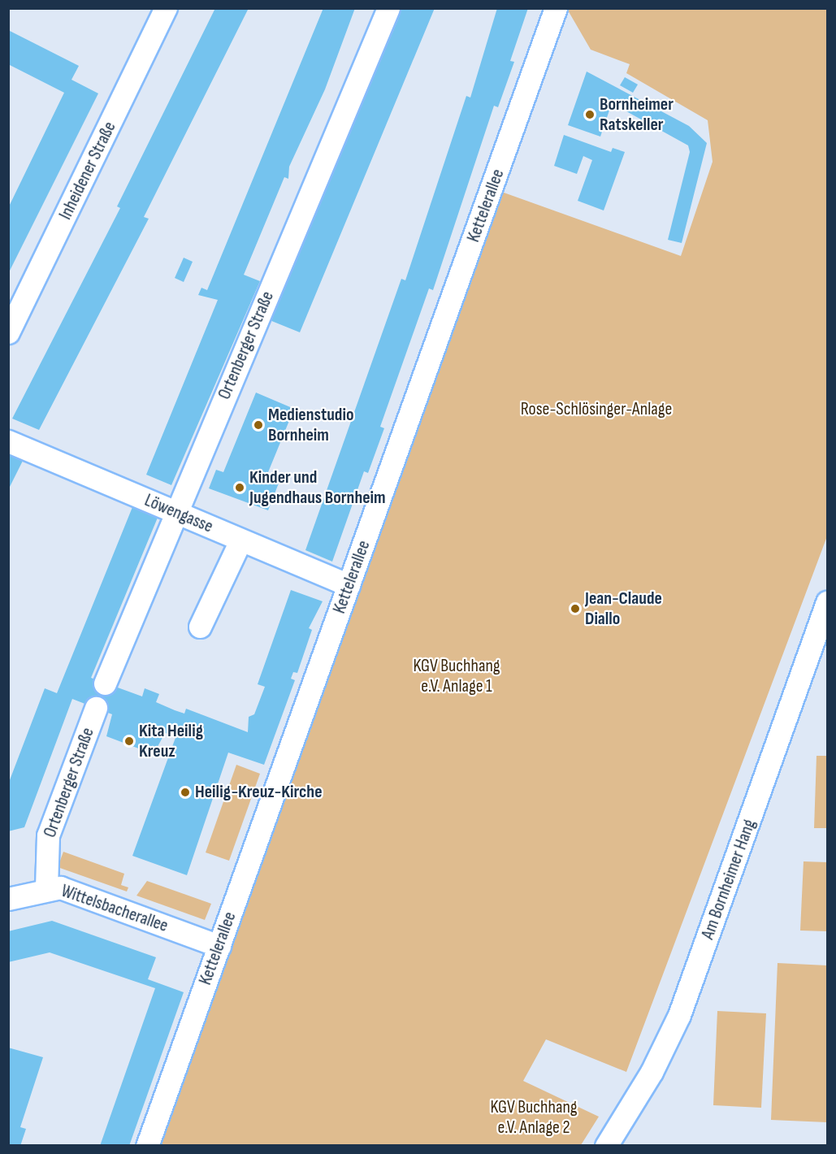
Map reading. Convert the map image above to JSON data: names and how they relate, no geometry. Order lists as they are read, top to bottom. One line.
{"streets":{"street":["Inheidener Straße","Kettelerallee","Ortenberger Straße","Löwengasse","Am Bornheimer Hang","Wittelsbacherallee"]},"crossings":[["Kettelerallee","Löwengasse"],["Kettelerallee","Wittelsbacherallee"],["Ortenberger Straße","Löwengasse"],["Ortenberger Straße","Wittelsbacherallee"]],"parks":["Rose-Schlösinger-Anlage","KGV Buchhang e.V. Anlage 1","KGV Buchhang e.V. Anlage 2"],"places":["Bornheimer Ratskeller","Medienstudio Bornheim","Kinder und Jugendhaus Bornheim","Jean-Claude Diallo","Kita Heilig Kreuz","Heilig-Kreuz-Kirche"]}
